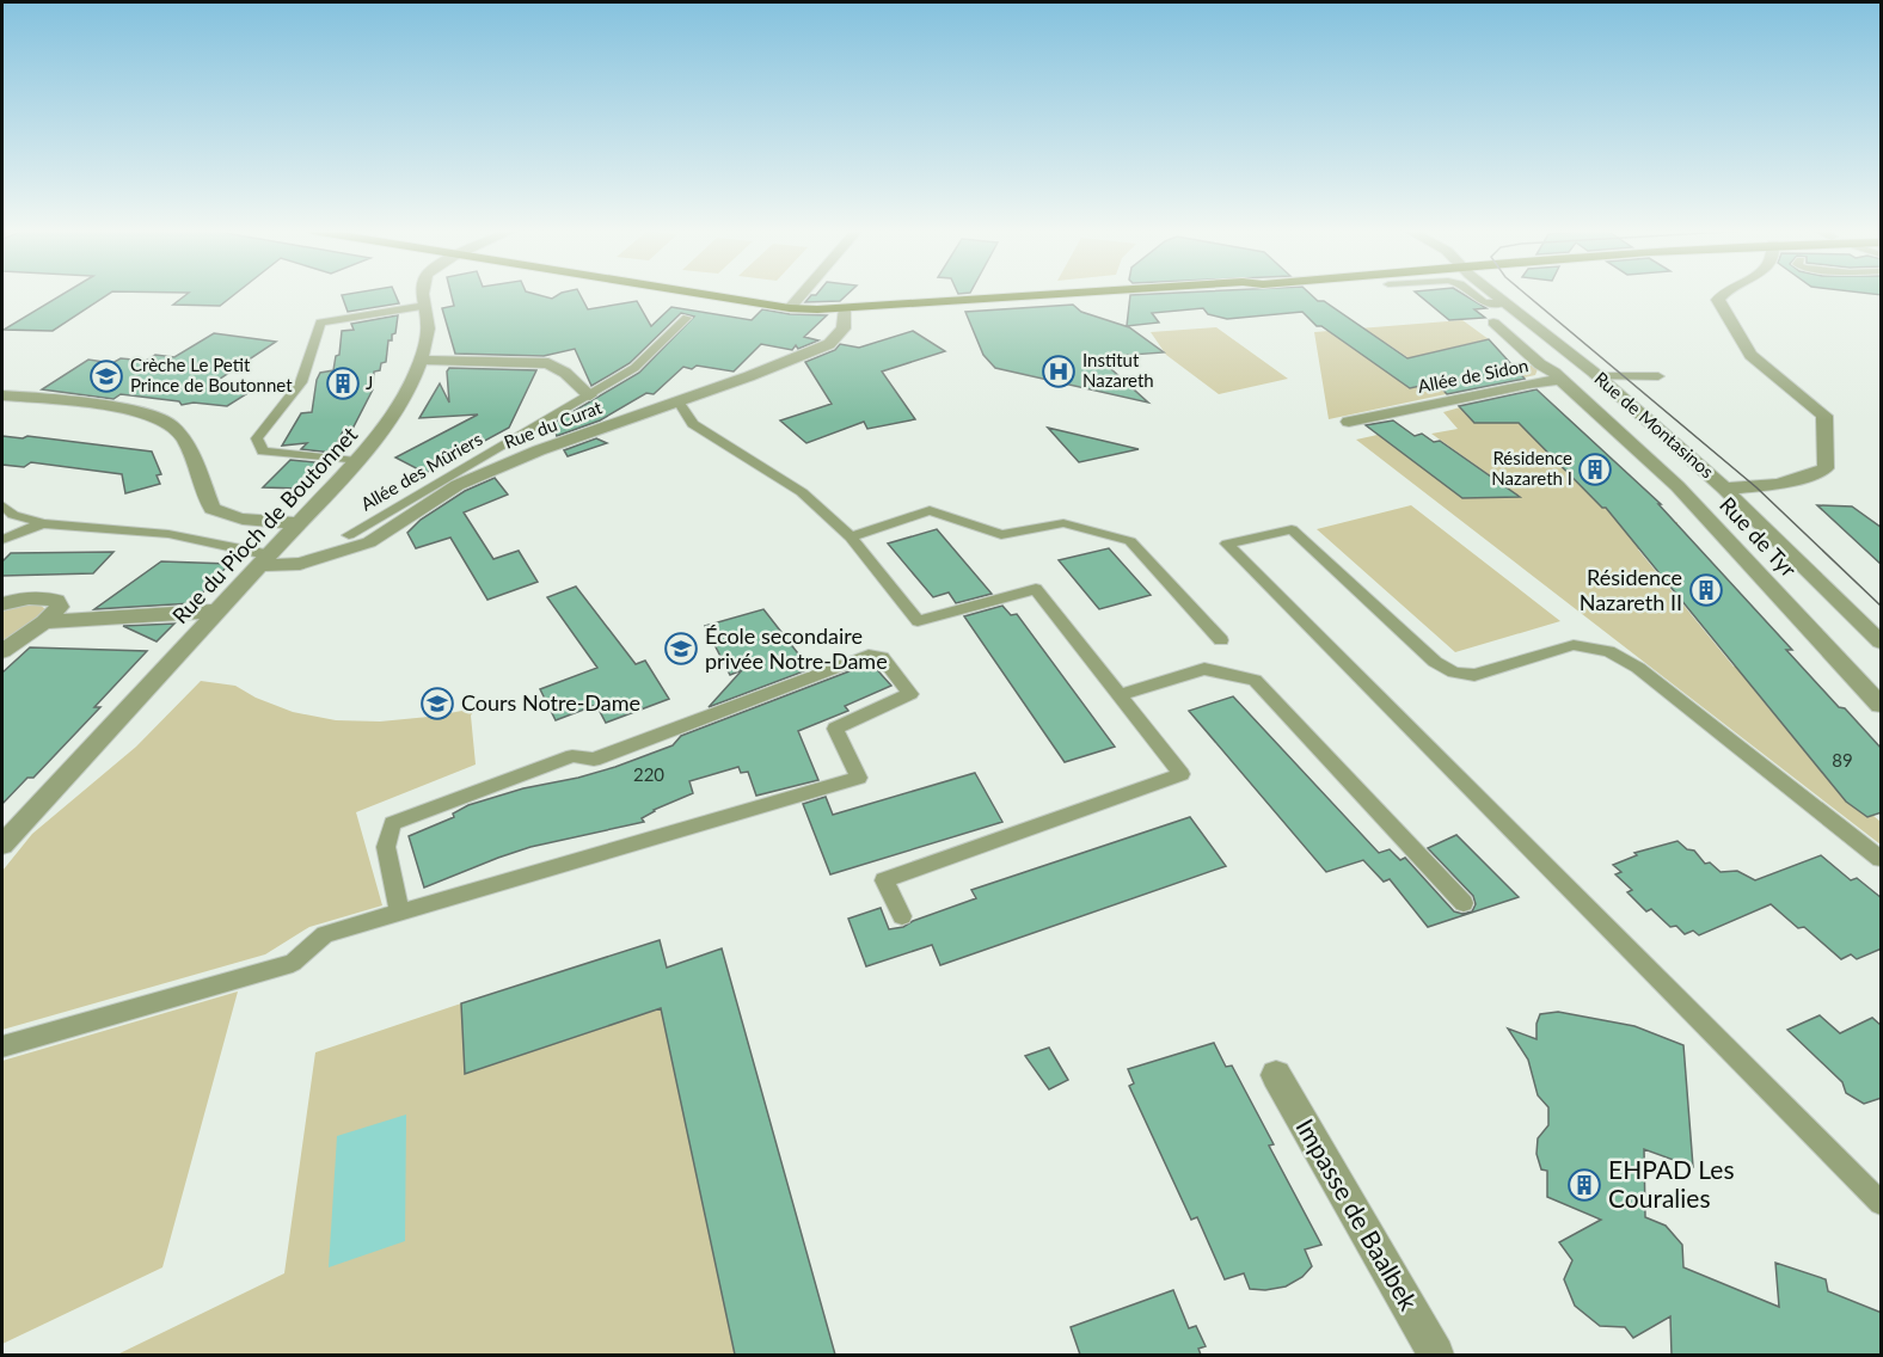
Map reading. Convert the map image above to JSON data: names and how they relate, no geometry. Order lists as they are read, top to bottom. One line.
{"streets":{"street":["Allée de Sidon","Rue du Curat","Rue de Montasinos","Rue du Pioch de Boutonnet","Rue de Tyr","Impasse de Baalbek"],"lane":["Allée des Mûriers"]},"crossings":[["Allée de Sidon","Rue de Montasinos"],["Allée de Sidon","Rue de Tyr"],["Rue du Curat","Rue du Pioch de Boutonnet"]],"places":{"hospital":["Institut Nazareth"],"school or university":["Crèche Le Petit Prince de Boutonnet","École secondaire privée Notre-Dame","Cours Notre-Dame"],"building":["J","Résidence Nazareth I","Résidence Nazareth II","EHPAD Les Couralies"]},"house_numbers":["89","220"]}
